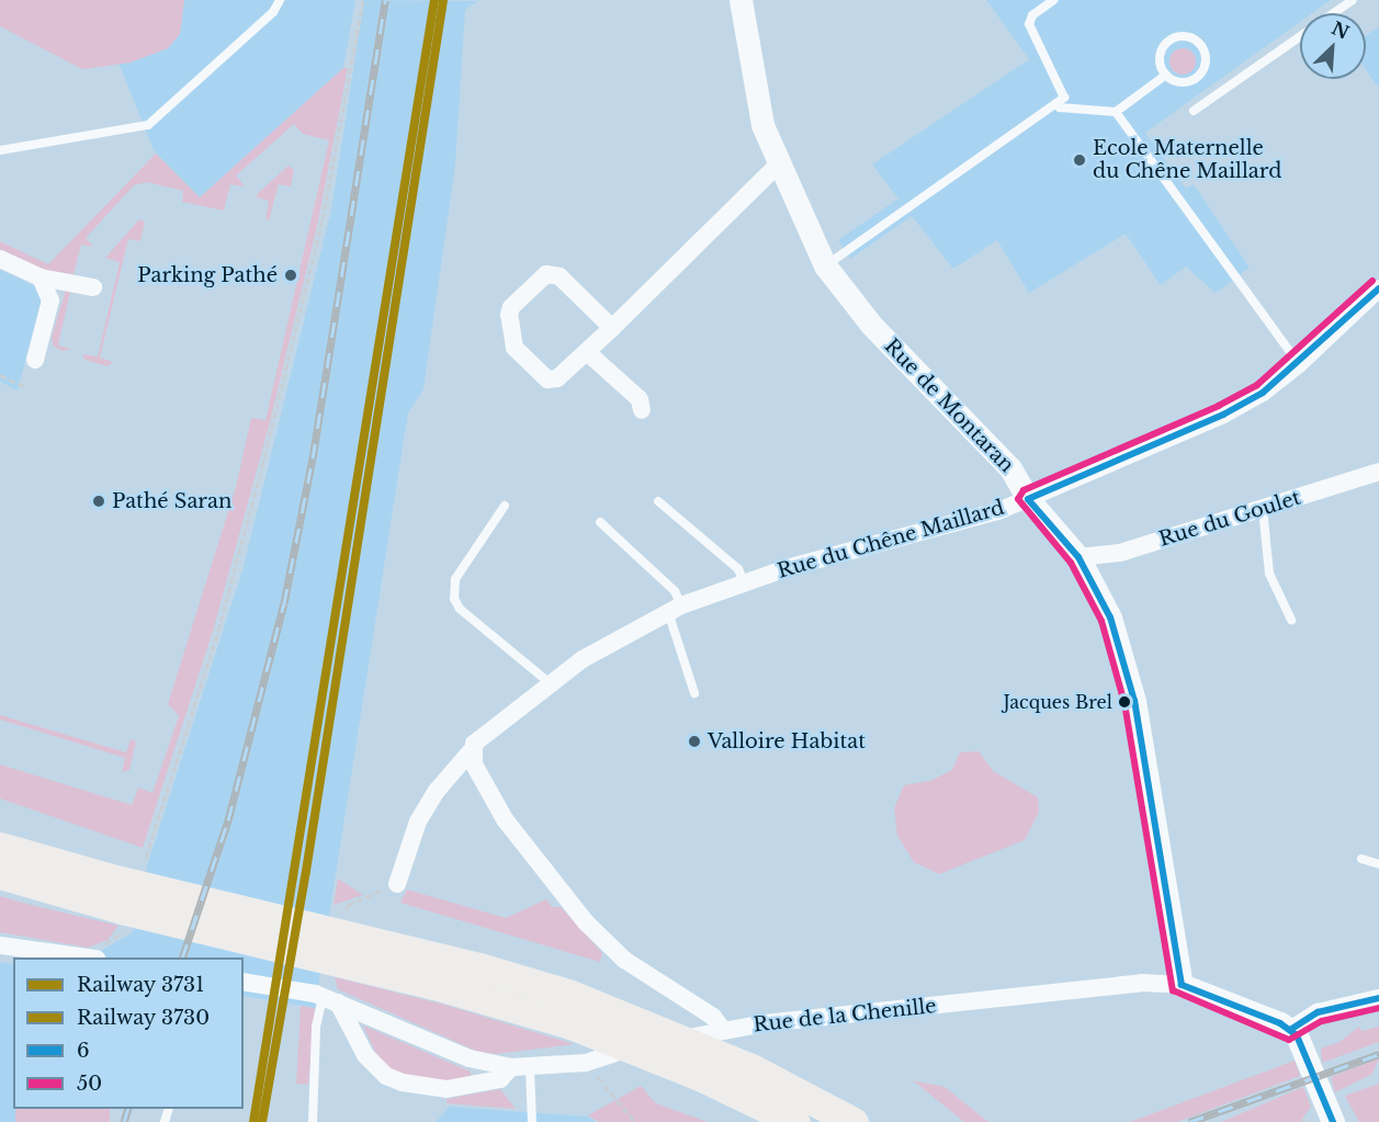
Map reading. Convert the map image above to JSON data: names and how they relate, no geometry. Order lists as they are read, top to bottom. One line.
{"streets":{"street":["Rue de Montaran","Rue du Goulet","Rue du Chêne Maillard","Rue de la Chenille"]},"crossings":[["Rue de Montaran","Rue du Goulet"],["Rue de Montaran","Rue du Chêne Maillard"],["Rue de Montaran","Rue de la Chenille"]],"places":["Ecole Maternelle du Chêne Maillard","Parking Pathé","Pathé Saran","Jacques Brel","Valloire Habitat"],"lines":["rail line 3731","rail line 3730","transit line 50","transit line 6"],"legend":["Railway 3731","Railway 3730","6","50"],"north":"top right"}
